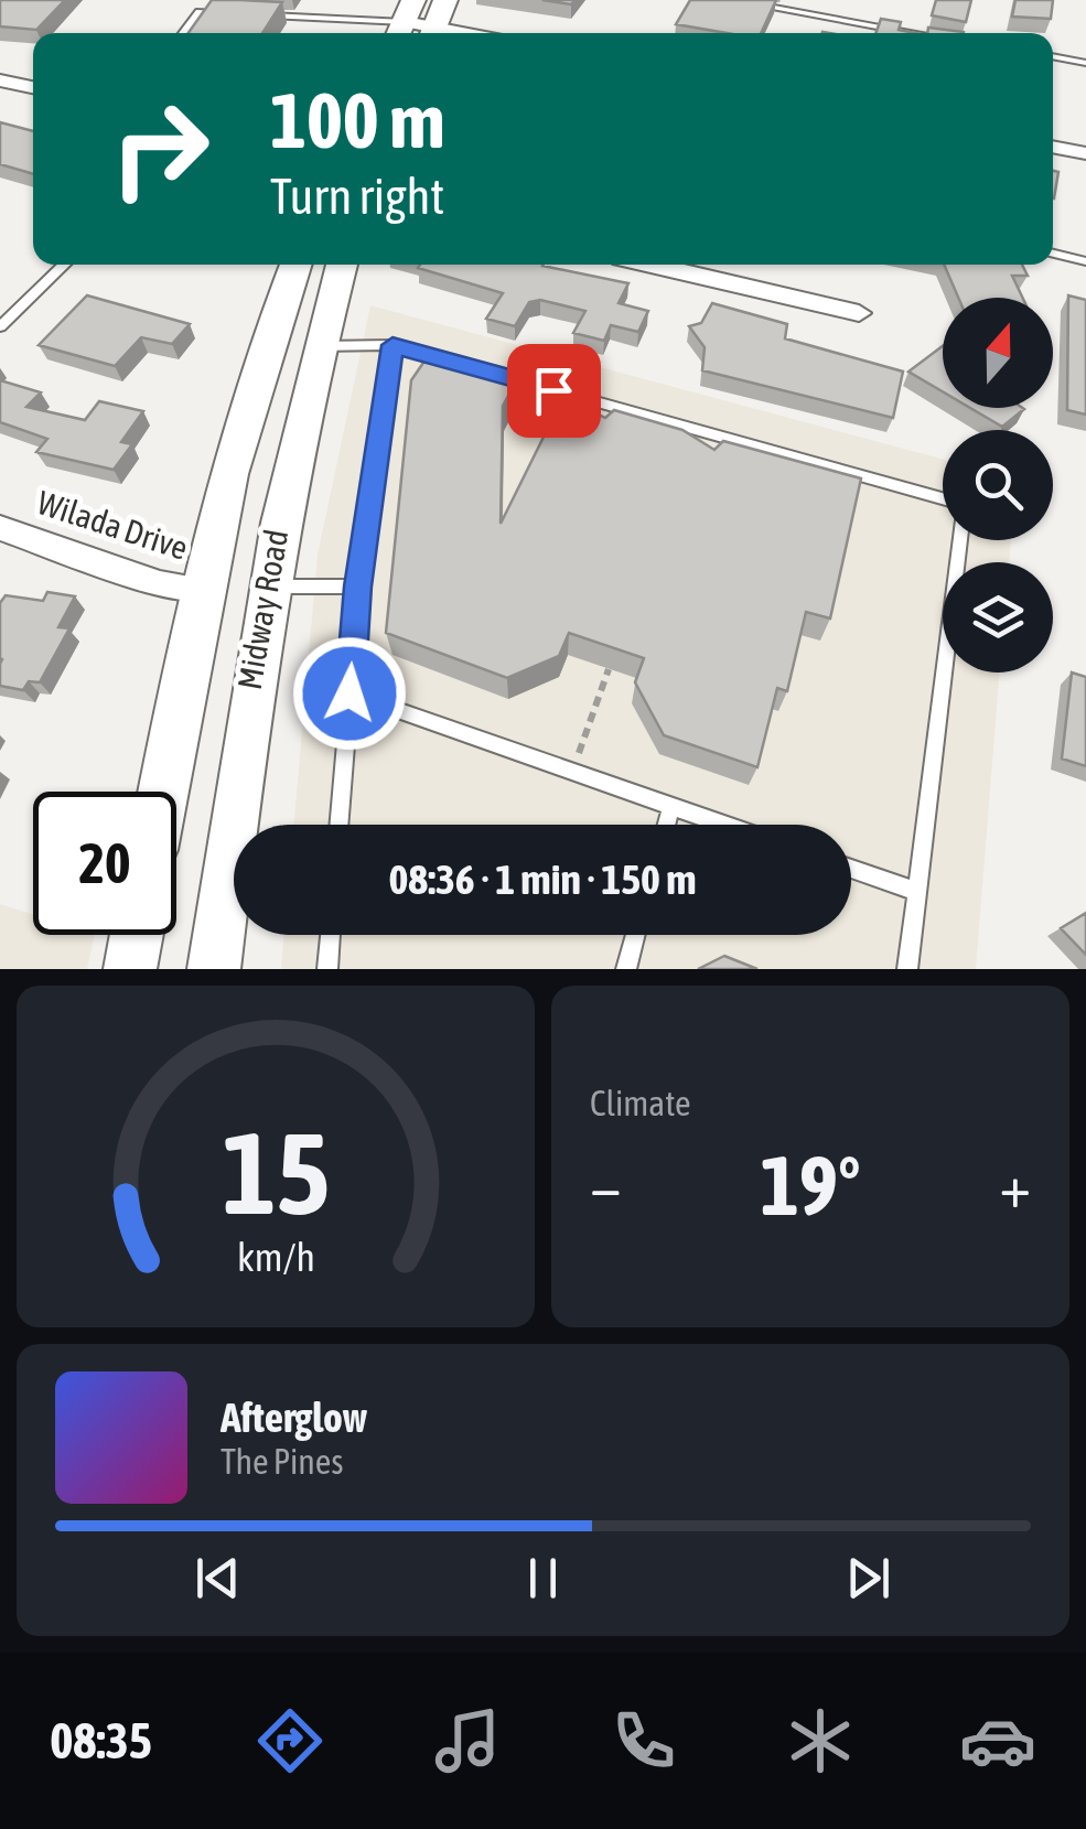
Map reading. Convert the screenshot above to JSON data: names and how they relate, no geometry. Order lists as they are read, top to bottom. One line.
{"streets":{"main road":["Midway Road"],"street":["Wilada Drive"]},"crossings":[["Wilada Drive","Midway Road"]],"north":"top","page":{"turn":["100 m","Turn right"],"limit":"20","trip":"08:36 · 1 min · 150 m","tile":"Climate","heat":["−","19°","+"],"song":["Afterglow","The Pines"],"tabs":"08:35","gauge":["15","km/h"]}}
